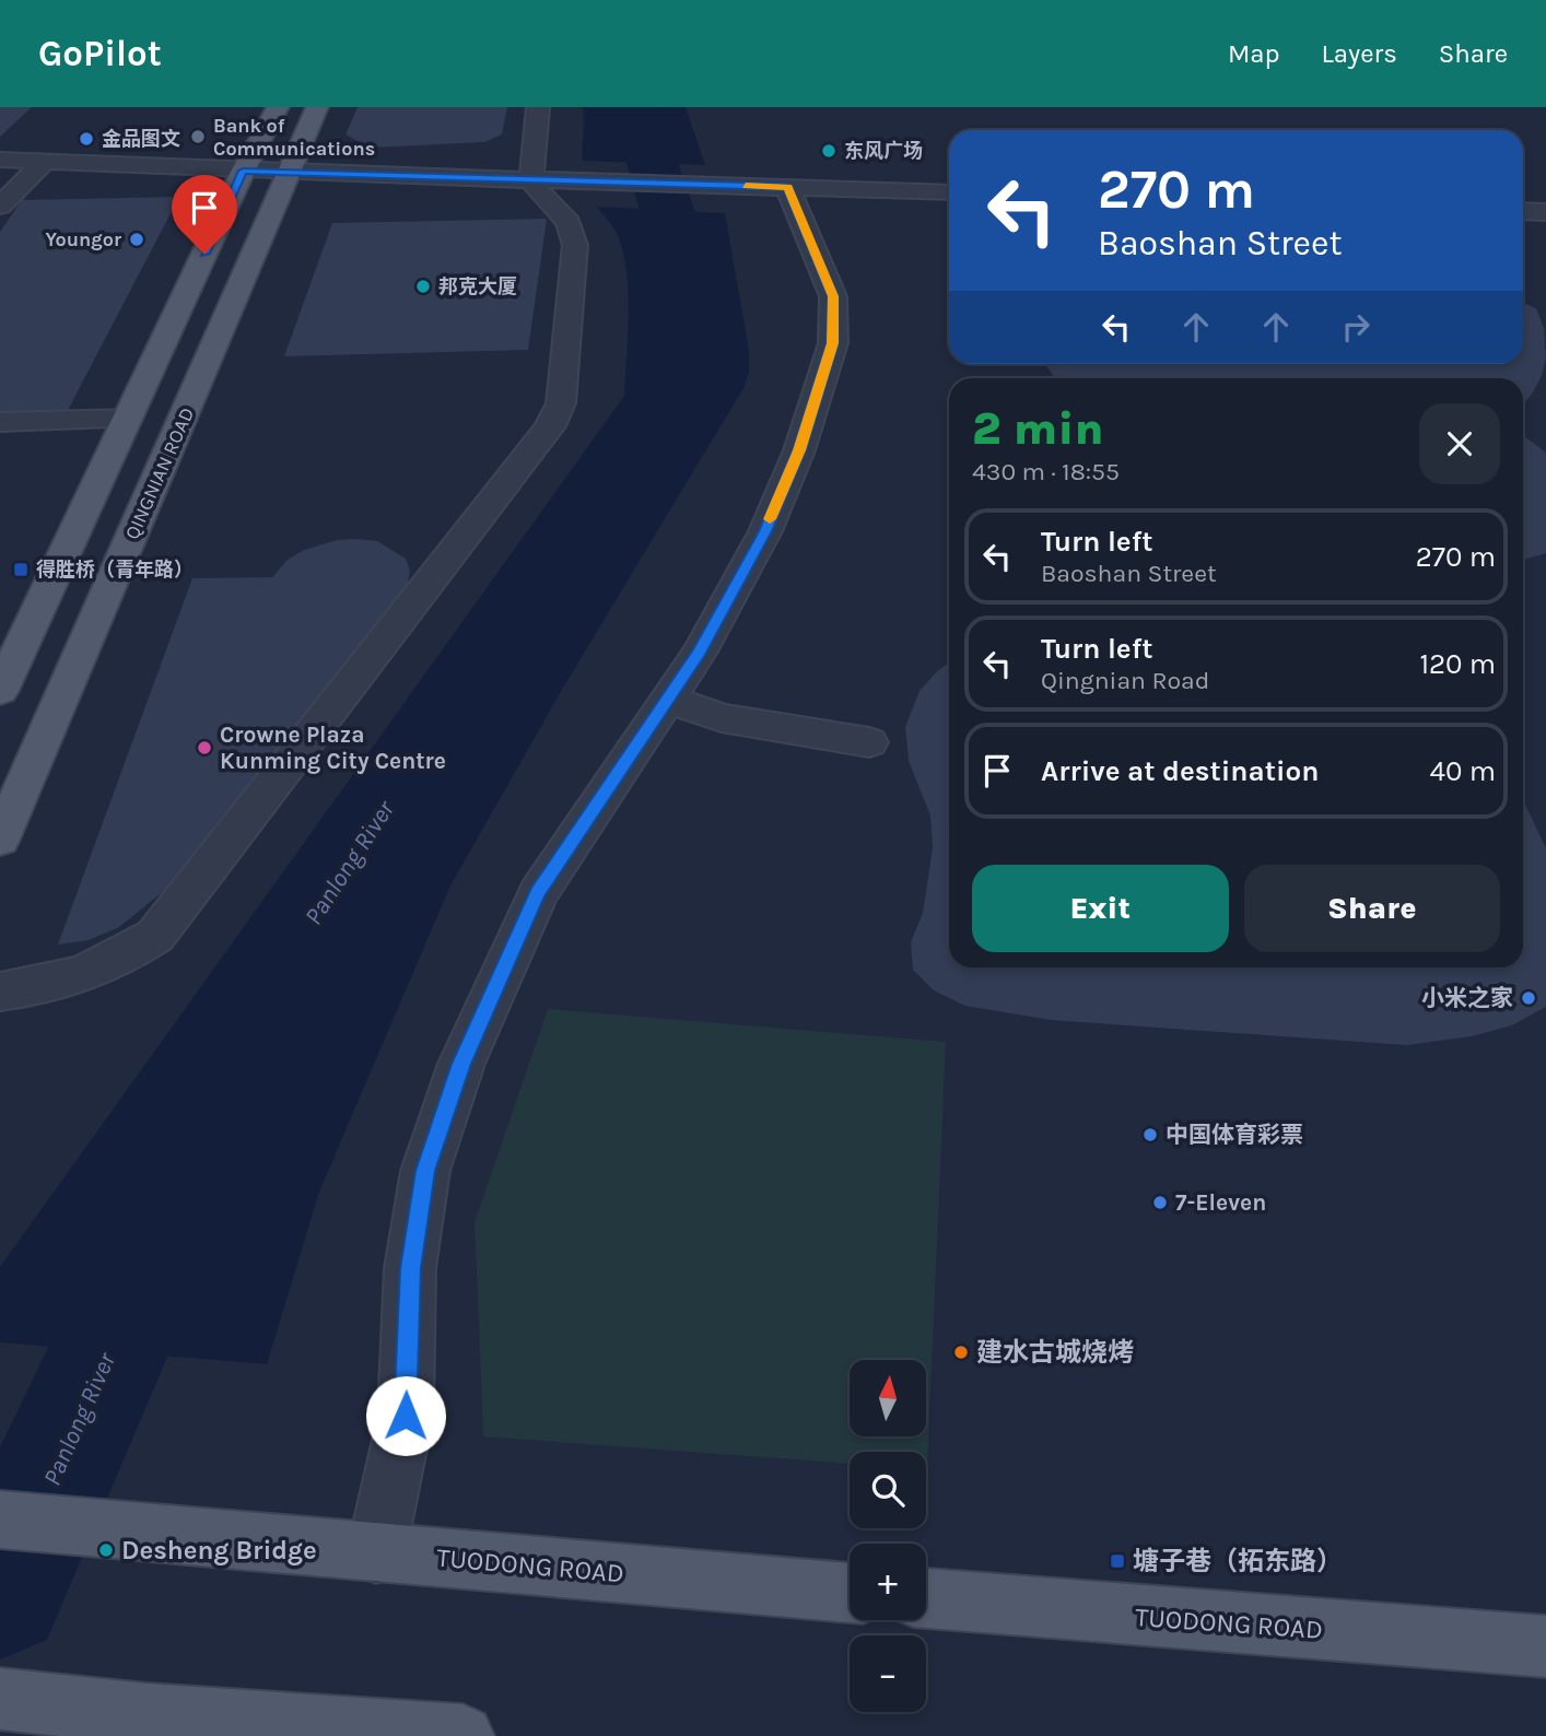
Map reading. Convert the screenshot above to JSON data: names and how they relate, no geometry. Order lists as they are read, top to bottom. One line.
{"streets":{"main road":["QINGNIAN ROAD","TUODONG ROAD"]},"water":["Panlong River"],"places":{"other":["Bank of Communications","金品图文","东风广场","Youngor","邦克大厦","Crowne Plaza Kunming City Centre","小米之家","中国体育彩票","7-Eleven","建水古城烧烤","Desheng Bridge"],"transit":["得胜桥（青年路）","塘子巷（拓东路）"]},"north":"top","page":{"header":"GoPilot","nav":["Map","Layers","Share"],"turn":["270 m","Baoshan Street"],"heading":["2 min","430 m · 18:55"],"list":[{"name":"Turn left","note":"Baoshan Street","value":"270 m"},{"name":"Turn left","note":"Qingnian Road","value":"120 m"},{"name":"Arrive at destination","value":"40 m"}],"buttons":["Exit","Share"],"map_buttons":["+","−"]}}
